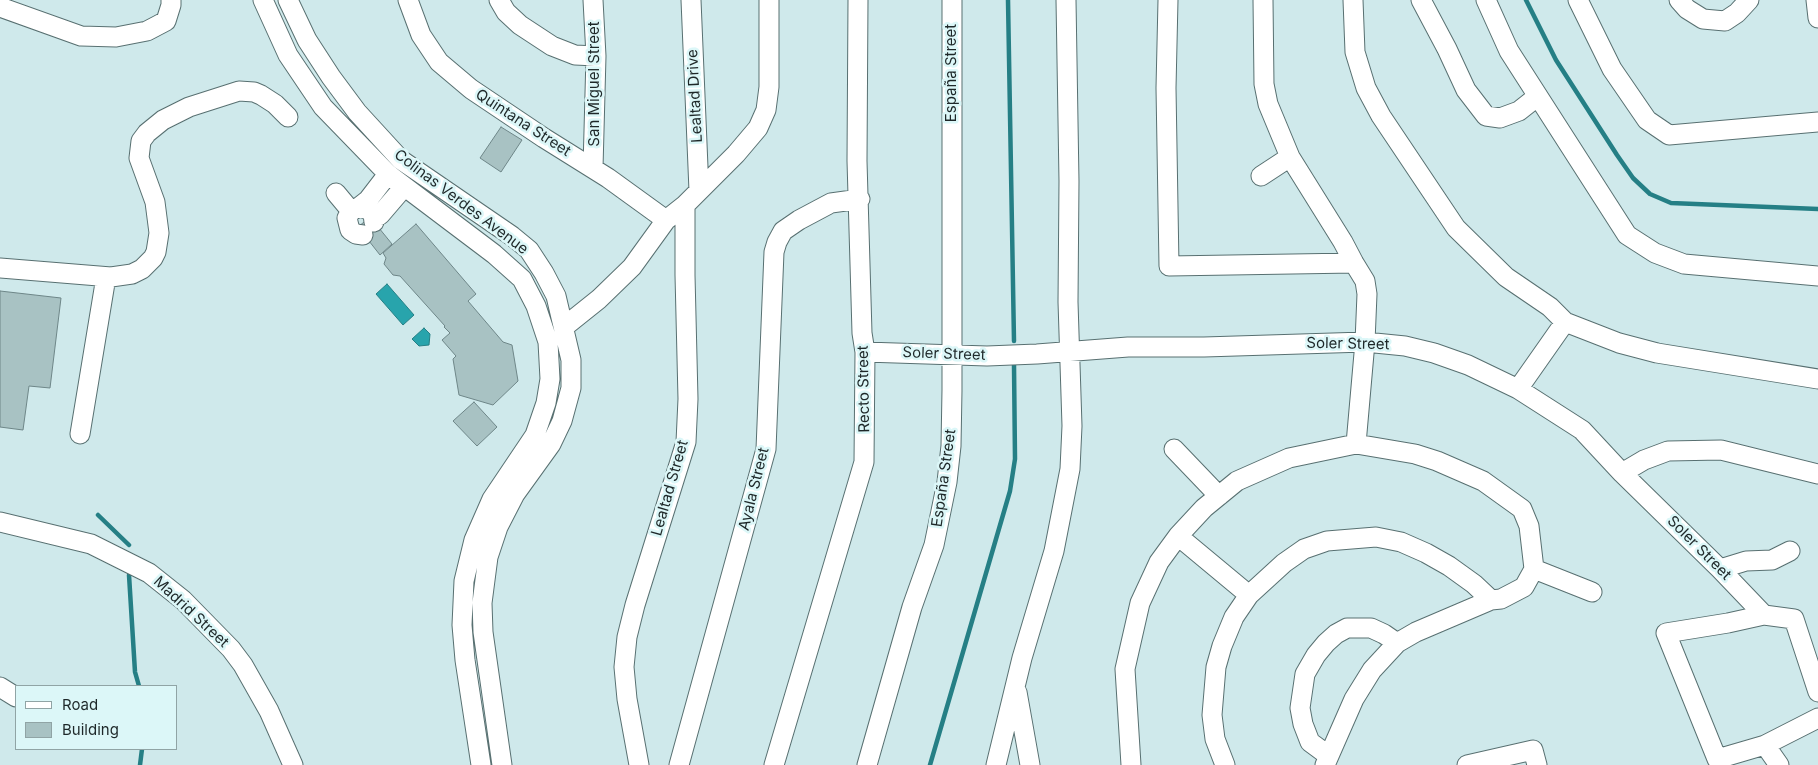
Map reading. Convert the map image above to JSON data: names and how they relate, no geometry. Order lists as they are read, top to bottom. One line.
{"streets":{"street":["España Street","San Miguel Street","Lealtad Drive","Quintana Street","Colinas Verdes Avenue","Soler Street","Recto Street","Lealtad Street","Ayala Street","Madrid Street"]},"crossings":[["España Street","Soler Street"],["San Miguel Street","Quintana Street"],["Soler Street","Recto Street"],["Recto Street","Ayala Street"]],"legend":["Road","Building"]}
